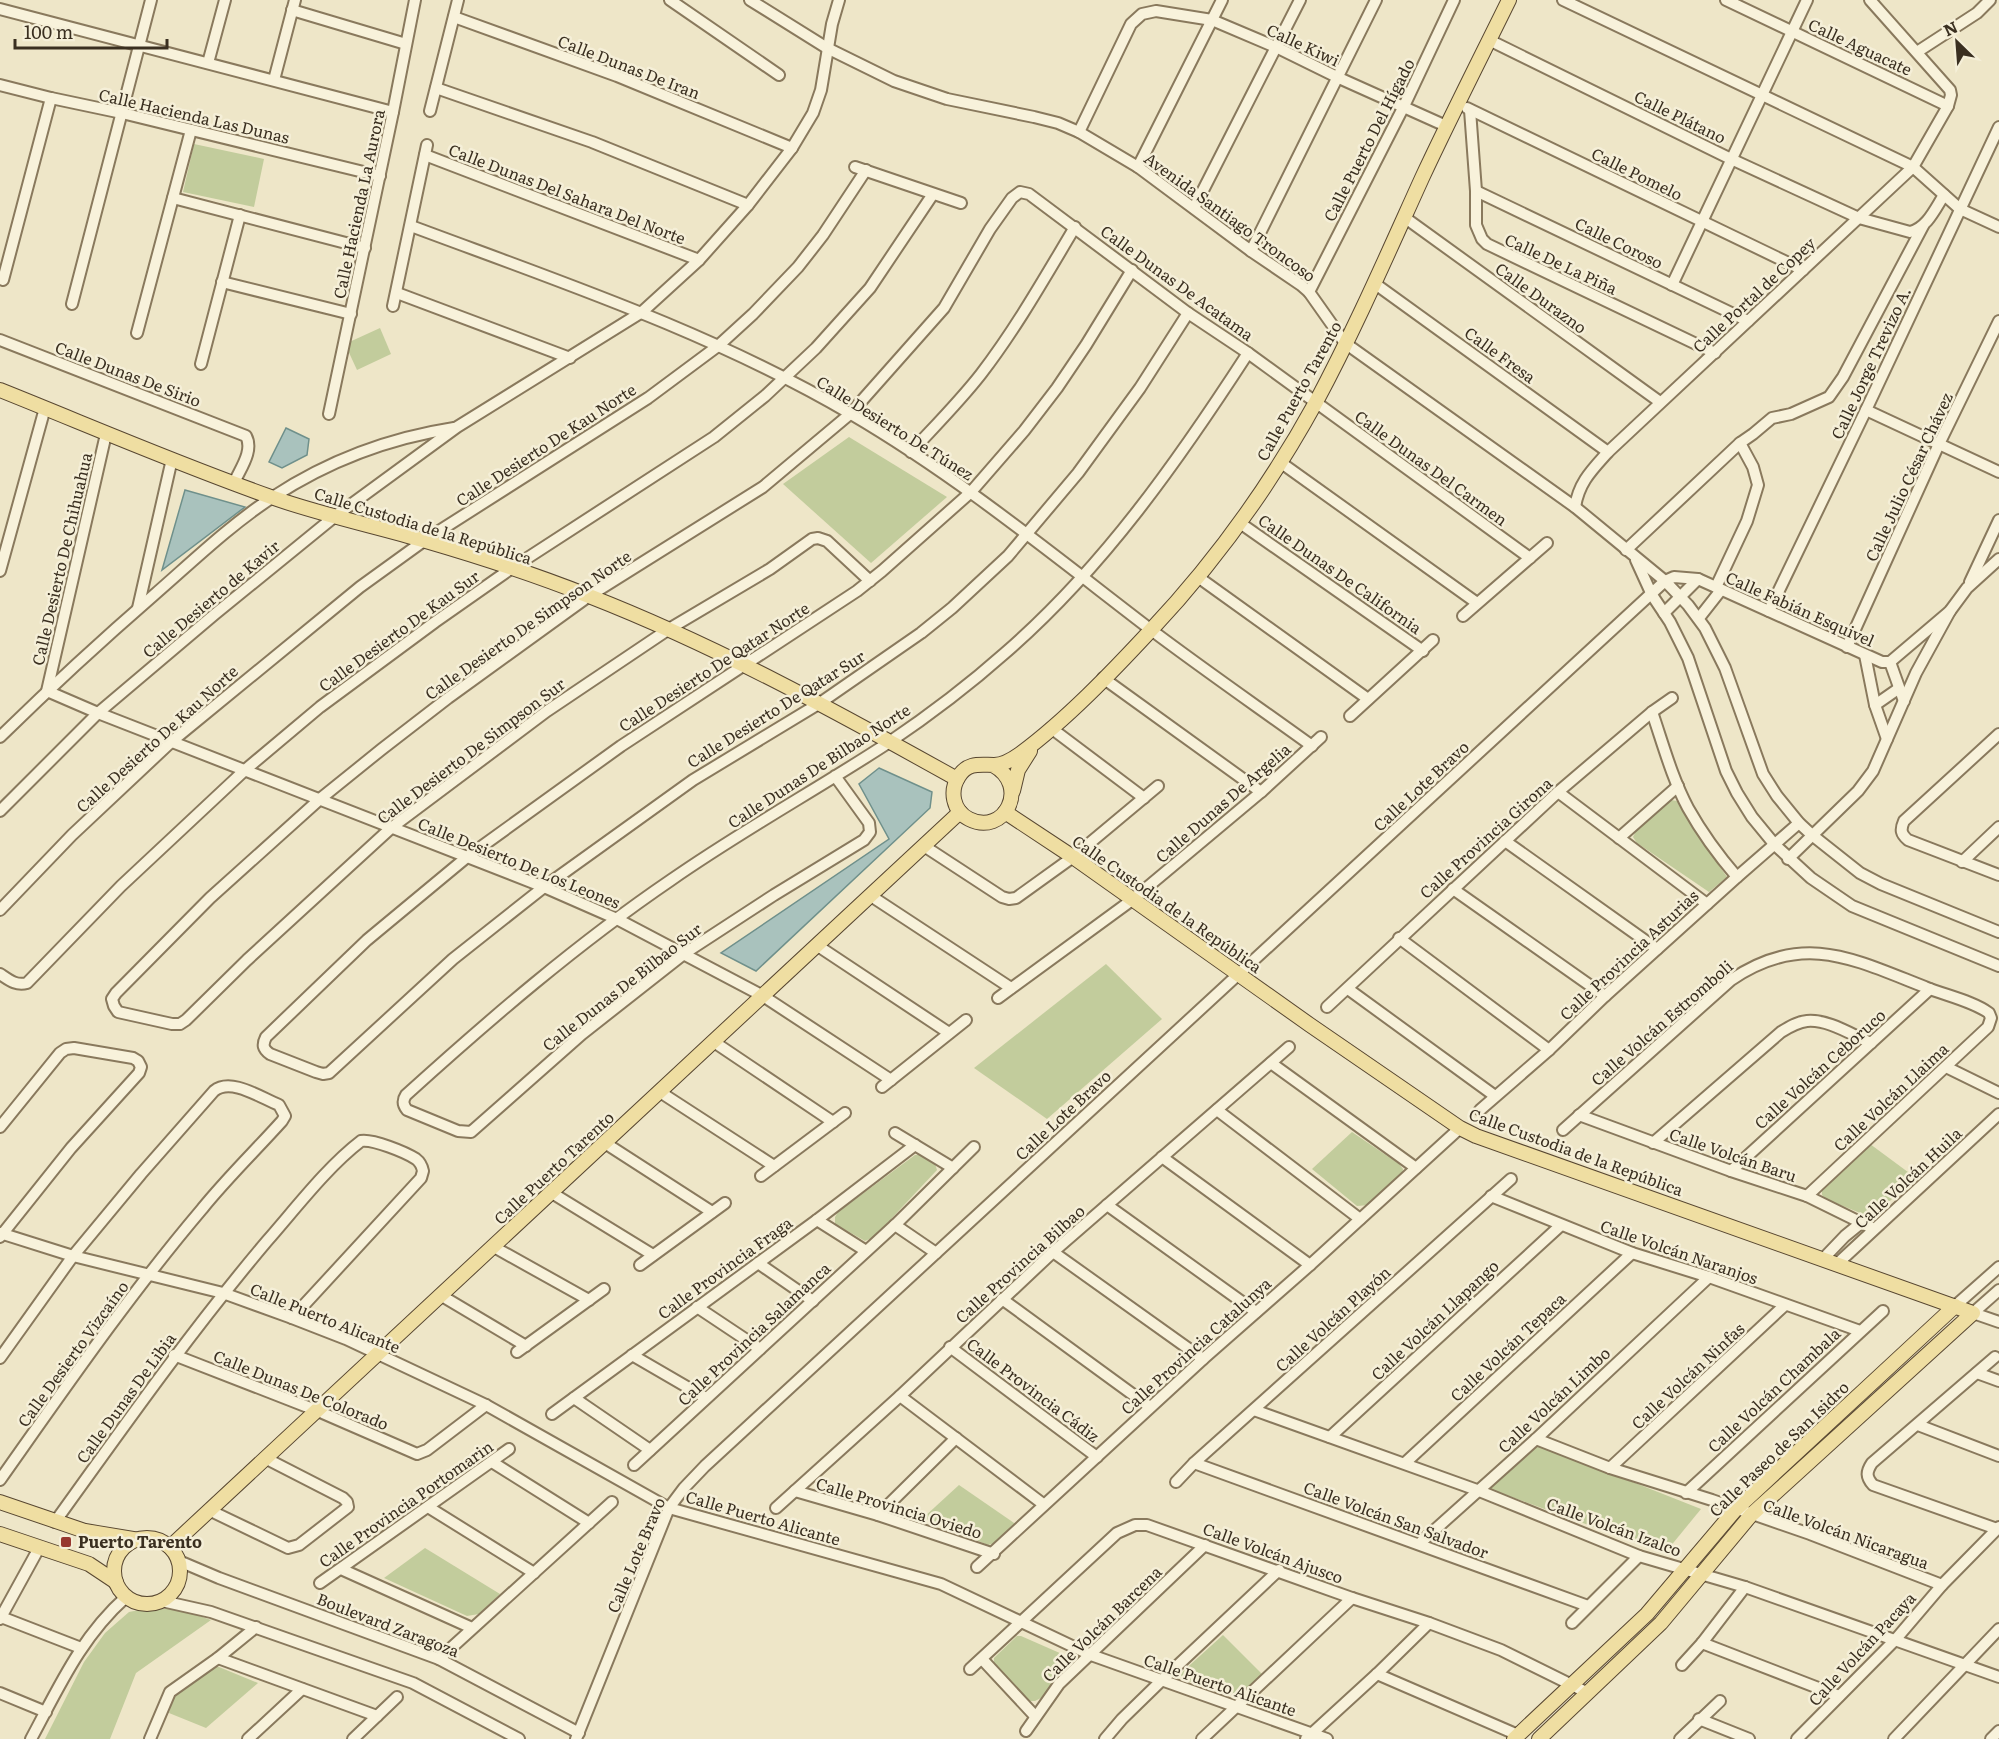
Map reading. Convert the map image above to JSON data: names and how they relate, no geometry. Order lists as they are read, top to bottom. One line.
{"streets":{"main road":["Calle Puerto Tarento","Calle Custodia de la República","Calle Paseo de San Isidro"],"street":["Calle Kiwi","Calle Aguacate","Calle Dunas De Iran","Calle Hacienda Las Dunas","Calle Plátano","Calle Puerto Del Hígado","Calle Pomelo","Calle Dunas Del Sahara Del Norte","Calle Hacienda La Aurora","Avenida Santiago Troncoso","Calle Coroso","Calle De La Piña","Calle Dunas De Acatama","Calle Portal de Copey","Calle Durazno","Calle Fresa","Calle Jorge Trevizo A.","Calle Dunas De Sirio","Calle Desierto De Túnez","Calle Desierto De Kau Norte","Calle Dunas Del Carmen","Calle Julio César Chávez","Calle Desierto De Chihuahua","Calle Dunas De California","Calle Desierto de Kavir","Calle Fabián Esquivel","Calle Desierto De Simpson Norte","Calle Desierto De Kau Sur","Calle Desierto De Qatar Norte","Calle Desierto De Qatar Sur","Calle Desierto De Simpson Sur","Calle Dunas De Bilbao Norte","Calle Lote Bravo","Calle Dunas De Argelia","Calle Provincia Girona","Calle Desierto De Los Leones","Calle Provincia Asturias","Calle Dunas De Bilbao Sur","Calle Volcán Estromboli","Calle Volcán Ceboruco","Calle Volcán Llaima","Calle Volcán Baru","Calle Volcán Huila","Calle Volcán Naranjos","Calle Provincia Bilbao","Calle Provincia Fraga","Calle Puerto Alicante","Calle Volcán Playón","Calle Volcán Llapango","Calle Provincia Salamanca","Calle Provincia Catalunya","Calle Volcán Tepaca","Calle Desierto Vizcaíno","Calle Volcán Ninfas","Calle Dunas De Colorado","Calle Provincia Cádiz","Calle Volcán Chambala","Calle Dunas De Libia","Calle Volcán Limbo","Calle Provincia Portomarin","Calle Provincia Oviedo","Calle Volcán San Salvador","Calle Volcán Izalco","Calle Volcán Nicaragua","Calle Volcán Ajusco","Calle Volcán Barcena","Boulevard Zaragoza","Calle Volcán Pacaya"]},"crossings":[["Calle Kiwi","Calle Puerto Del Hígado"],["Calle Kiwi","Avenida Santiago Troncoso"],["Calle Kiwi","Calle Puerto Tarento"],["Calle Aguacate","Calle Portal de Copey"],["Calle Dunas De Iran","Calle Desierto de Kavir"],["Calle Hacienda Las Dunas","Calle Hacienda La Aurora"],["Calle Plátano","Calle Portal de Copey"],["Calle Plátano","Calle Puerto Tarento"],["Calle Puerto Del Hígado","Avenida Santiago Troncoso"],["Calle Pomelo","Calle De La Piña"],["Calle Pomelo","Calle Portal de Copey"],["Calle Pomelo","Calle Puerto Tarento"],["Calle Dunas Del Sahara Del Norte","Calle Desierto De Túnez"],["Calle Dunas Del Sahara Del Norte","Calle Desierto de Kavir"],["Avenida Santiago Troncoso","Calle Portal de Copey"],["Avenida Santiago Troncoso","Calle Puerto Tarento"],["Avenida Santiago Troncoso","Calle Desierto de Kavir"],["Avenida Santiago Troncoso","Calle Lote Bravo"],["Avenida Santiago Troncoso","Calle Provincia Asturias"],["Calle Coroso","Calle De La Piña"],["Calle Coroso","Calle Portal de Copey"],["Calle De La Piña","Calle Portal de Copey"],["Calle De La Piña","Calle Puerto Tarento"],["Calle Dunas De Acatama","Calle Puerto Tarento"],["Calle Dunas De Acatama","Calle Dunas Del Carmen"],["Calle Dunas De Acatama","Calle Desierto De Simpson Norte"],["Calle Dunas De Acatama","Calle Desierto De Qatar Norte"],["Calle Dunas De Acatama","Calle Desierto De Qatar Sur"],["Calle Dunas De Acatama","Calle Dunas De Bilbao Norte"],["Calle Portal de Copey","Calle Durazno"],["Calle Portal de Copey","Calle Fresa"],["Calle Durazno","Calle Puerto Tarento"],["Calle Fresa","Calle Puerto Tarento"],["Calle Jorge Trevizo A.","Calle Fabián Esquivel"],["Calle Dunas De Sirio","Calle Custodia de la República"],["Calle Puerto Tarento","Calle Desierto De Túnez"],["Calle Puerto Tarento","Calle Dunas Del Carmen"],["Calle Puerto Tarento","Calle Custodia de la República"],["Calle Puerto Tarento","Calle Dunas De California"],["Calle Puerto Tarento","Calle Desierto De Los Leones"],["Calle Puerto Tarento","Calle Puerto Alicante"],["Calle Puerto Tarento","Calle Dunas De Colorado"],["Calle Puerto Tarento","Boulevard Zaragoza"],["Calle Desierto De Túnez","Calle Desierto De Kau Norte"],["Calle Desierto De Túnez","Calle Desierto de Kavir"],["Calle Desierto De Túnez","Calle Desierto De Simpson Norte"],["Calle Desierto De Túnez","Calle Desierto De Kau Sur"],["Calle Desierto De Túnez","Calle Desierto De Qatar Norte"],["Calle Desierto De Túnez","Calle Desierto De Qatar Sur"],["Calle Desierto De Túnez","Calle Dunas De Bilbao Norte"],["Calle Desierto De Túnez","Calle Dunas De Argelia"],["Calle Desierto De Kau Norte","Calle Custodia de la República"],["Calle Desierto De Kau Norte","Calle Desierto De Kau Sur"],["Calle Desierto De Kau Norte","Calle Desierto De Los Leones"],["Calle Julio César Chávez","Calle Fabián Esquivel"],["Calle Custodia de la República","Calle Desierto De Chihuahua"],["Calle Custodia de la República","Calle Desierto de Kavir"],["Calle Custodia de la República","Calle Desierto De Simpson Norte"],["Calle Custodia de la República","Calle Desierto De Kau Sur"],["Calle Custodia de la República","Calle Desierto De Qatar Norte"],["Calle Custodia de la República","Calle Desierto De Qatar Sur"],["Calle Custodia de la República","Calle Desierto De Simpson Sur"],["Calle Custodia de la República","Calle Dunas De Bilbao Norte"],["Calle Custodia de la República","Calle Lote Bravo"],["Calle Custodia de la República","Calle Dunas De Argelia"],["Calle Custodia de la República","Calle Volcán Huila"],["Calle Custodia de la República","Calle Provincia Catalunya"],["Calle Custodia de la República","Calle Paseo de San Isidro"],["Calle Desierto De Chihuahua","Calle Desierto de Kavir"],["Calle Desierto De Chihuahua","Calle Desierto De Los Leones"],["Calle Desierto de Kavir","Calle Desierto De Los Leones"],["Calle Desierto De Simpson Norte","Calle Desierto De Simpson Sur"],["Calle Desierto De Simpson Norte","Calle Desierto De Los Leones"],["Calle Desierto De Kau Sur","Calle Desierto De Los Leones"],["Calle Desierto De Qatar Norte","Calle Desierto De Qatar Sur"],["Calle Desierto De Qatar Norte","Calle Desierto De Simpson Sur"],["Calle Desierto De Qatar Norte","Calle Desierto De Los Leones"],["Calle Desierto De Qatar Sur","Calle Desierto De Los Leones"],["Calle Desierto De Simpson Sur","Calle Desierto De Los Leones"],["Calle Dunas De Bilbao Norte","Calle Desierto De Los Leones"],["Calle Dunas De Bilbao Norte","Calle Dunas De Bilbao Sur"],["Calle Lote Bravo","Calle Puerto Alicante"],["Calle Lote Bravo","Boulevard Zaragoza"],["Calle Desierto De Los Leones","Calle Dunas De Bilbao Sur"],["Calle Volcán Estromboli","Calle Volcán Ceboruco"],["Calle Volcán Estromboli","Calle Volcán Llaima"],["Calle Volcán Estromboli","Calle Volcán Baru"],["Calle Volcán Ceboruco","Calle Volcán Baru"],["Calle Volcán Llaima","Calle Volcán Baru"],["Calle Volcán Baru","Calle Volcán Huila"],["Calle Volcán Naranjos","Calle Volcán Playón"],["Calle Volcán Naranjos","Calle Volcán Llapango"],["Calle Volcán Naranjos","Calle Volcán Tepaca"],["Calle Volcán Naranjos","Calle Volcán Ninfas"],["Calle Volcán Naranjos","Calle Volcán Chambala"],["Calle Volcán Naranjos","Calle Volcán Limbo"],["Calle Provincia Bilbao","Calle Provincia Cádiz"],["Calle Provincia Bilbao","Calle Provincia Oviedo"],["Calle Puerto Alicante","Calle Desierto Vizcaíno"],["Calle Puerto Alicante","Calle Dunas De Colorado"],["Calle Puerto Alicante","Calle Dunas De Libia"],["Calle Puerto Alicante","Calle Volcán Ajusco"],["Calle Puerto Alicante","Calle Volcán Barcena"],["Calle Volcán Playón","Calle Volcán San Salvador"],["Calle Volcán Playón","Calle Volcán Izalco"],["Calle Volcán Llapango","Calle Volcán Izalco"],["Calle Provincia Catalunya","Calle Provincia Cádiz"],["Calle Provincia Catalunya","Calle Provincia Oviedo"],["Calle Volcán Tepaca","Calle Volcán Izalco"],["Calle Volcán Ninfas","Calle Volcán Nicaragua"],["Calle Dunas De Colorado","Calle Dunas De Libia"],["Calle Volcán Chambala","Calle Volcán Nicaragua"],["Calle Volcán Limbo","Calle Volcán San Salvador"],["Calle Volcán Limbo","Calle Volcán Izalco"],["Calle Volcán Limbo","Calle Volcán Nicaragua"],["Calle Paseo de San Isidro","Calle Volcán Izalco"],["Calle Paseo de San Isidro","Calle Volcán Nicaragua"],["Calle Paseo de San Isidro","Calle Volcán Ajusco"],["Calle Volcán Izalco","Calle Volcán Pacaya"],["Calle Volcán Nicaragua","Calle Volcán Pacaya"],["Calle Volcán Ajusco","Calle Volcán Barcena"]],"places":{"transit":["Puerto Tarento"]},"scale_bar":"100 m","north":"top left"}
